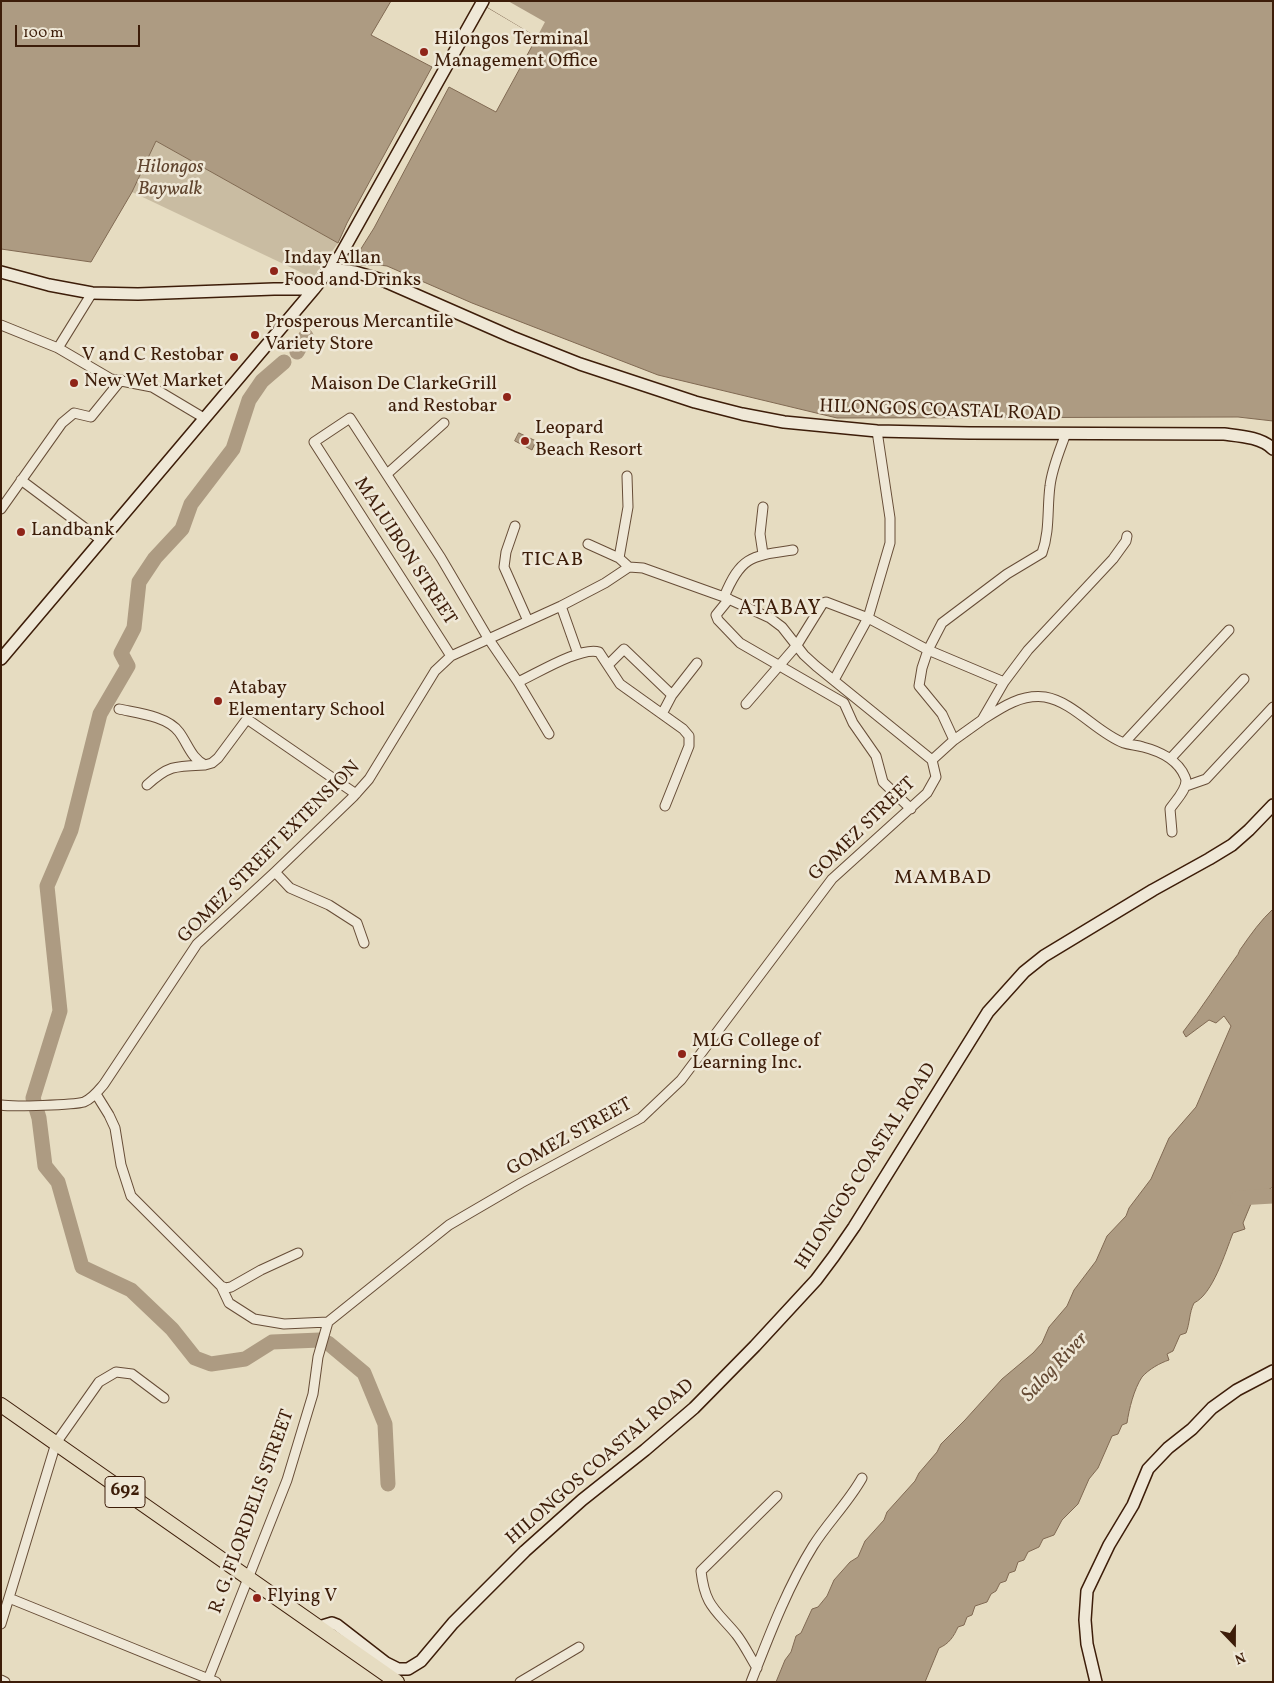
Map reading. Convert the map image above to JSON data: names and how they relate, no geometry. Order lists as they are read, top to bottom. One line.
{"streets":{"main road":["692"],"street":["HILONGOS COASTAL ROAD","MALUIBON STREET","GOMEZ STREET","GOMEZ STREET EXTENSION","R. G. FLORDELIS STREET"]},"crossings":[["HILONGOS COASTAL ROAD","692"],["MALUIBON STREET","GOMEZ STREET EXTENSION"],["GOMEZ STREET","R. G. FLORDELIS STREET"],["692","R. G. FLORDELIS STREET"]],"districts":["TICAB","ATABAY","MAMBAD"],"water":["Salog River"],"parks":["Hilongos Baywalk"],"places":["Hilongos Terminal Management Office","Inday Allan Food and Drinks","Prosperous Mercantile Variety Store","V and C Restobar","New Wet Market","Maison De ClarkeGrill and Restobar","Leopard Beach Resort","Landbank","Atabay Elementary School","MLG College of Learning Inc.","Flying V"],"scale_bar":"100 m","north":"bottom"}
